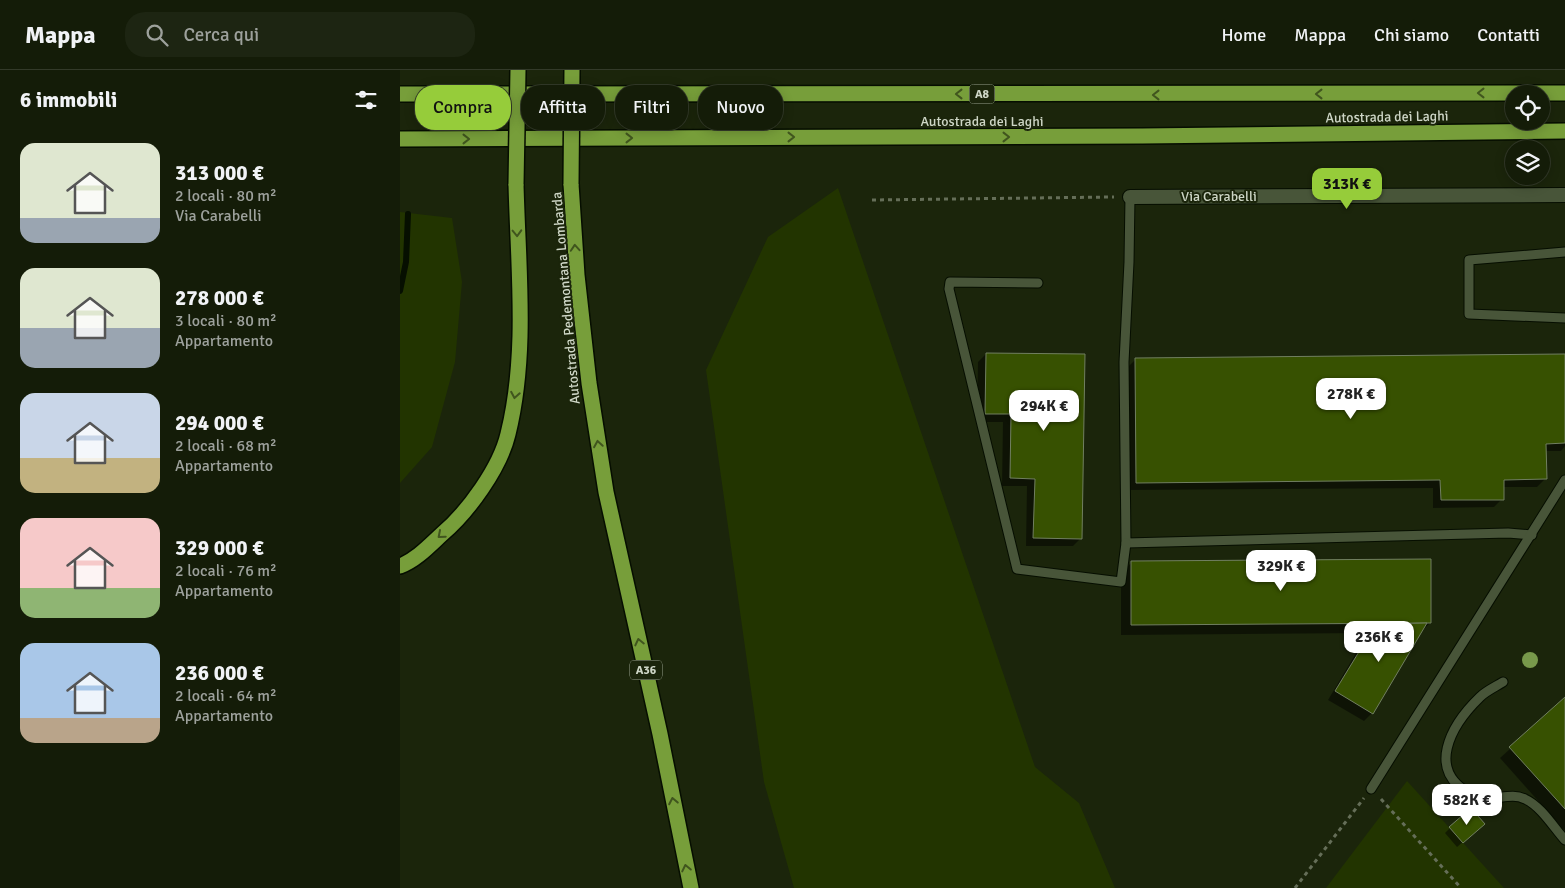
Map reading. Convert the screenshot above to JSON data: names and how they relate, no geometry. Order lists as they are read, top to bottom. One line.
{"streets":{"highway":["A8","Autostrada dei Laghi","Autostrada Pedemontana Lombarda","A36"],"street":["Via Carabelli"]},"one_way":["Autostrada Pedemontana Lombarda"],"page":{"header":"Mappa","search":"Cerca qui","nav":["Home","Mappa","Chi siamo","Contatti"],"heading":"6 immobili","chip":["Compra","Affitta","Filtri","Nuovo"],"list":[{"name":"313 000 €","note":"2 locali · 80 m² · Via Carabelli"},{"name":"278 000 €","note":"3 locali · 80 m² · Appartamento"},{"name":"294 000 €","note":"2 locali · 68 m² · Appartamento"},{"name":"329 000 €","note":"2 locali · 76 m² · Appartamento"},{"name":"236 000 €","note":"2 locali · 64 m² · Appartamento"}],"price":["313K €","278K €","294K €","329K €","236K €","582K €"]}}
